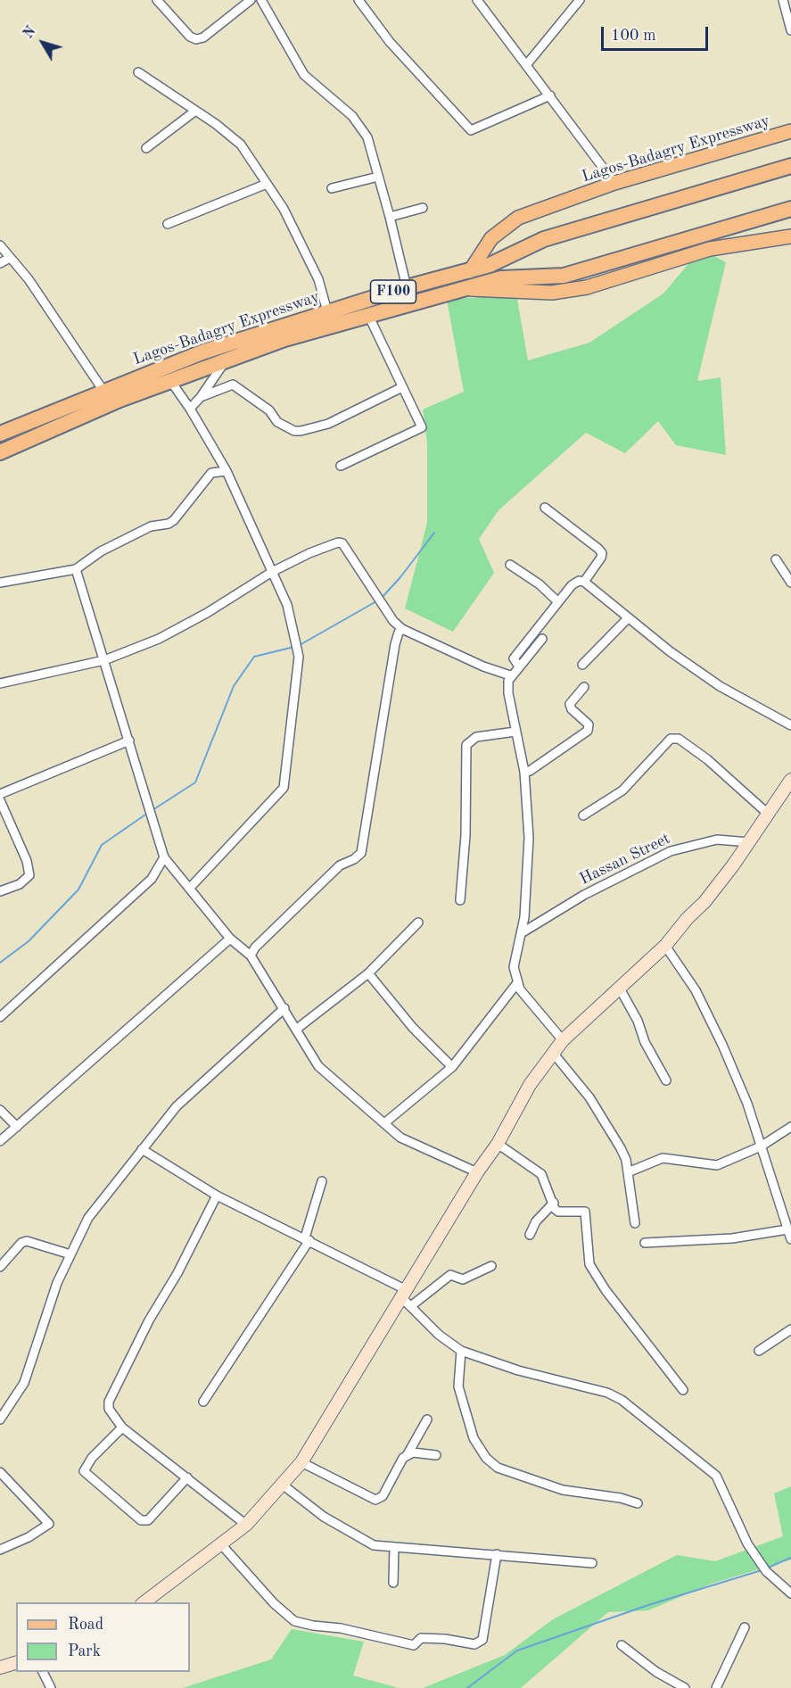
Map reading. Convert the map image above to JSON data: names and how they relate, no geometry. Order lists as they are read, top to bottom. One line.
{"streets":{"highway":["Lagos-Badagry Expressway","F100"],"street":["Hassan Street"]},"legend":["Road","Park"],"scale_bar":"100 m","north":"top left"}
